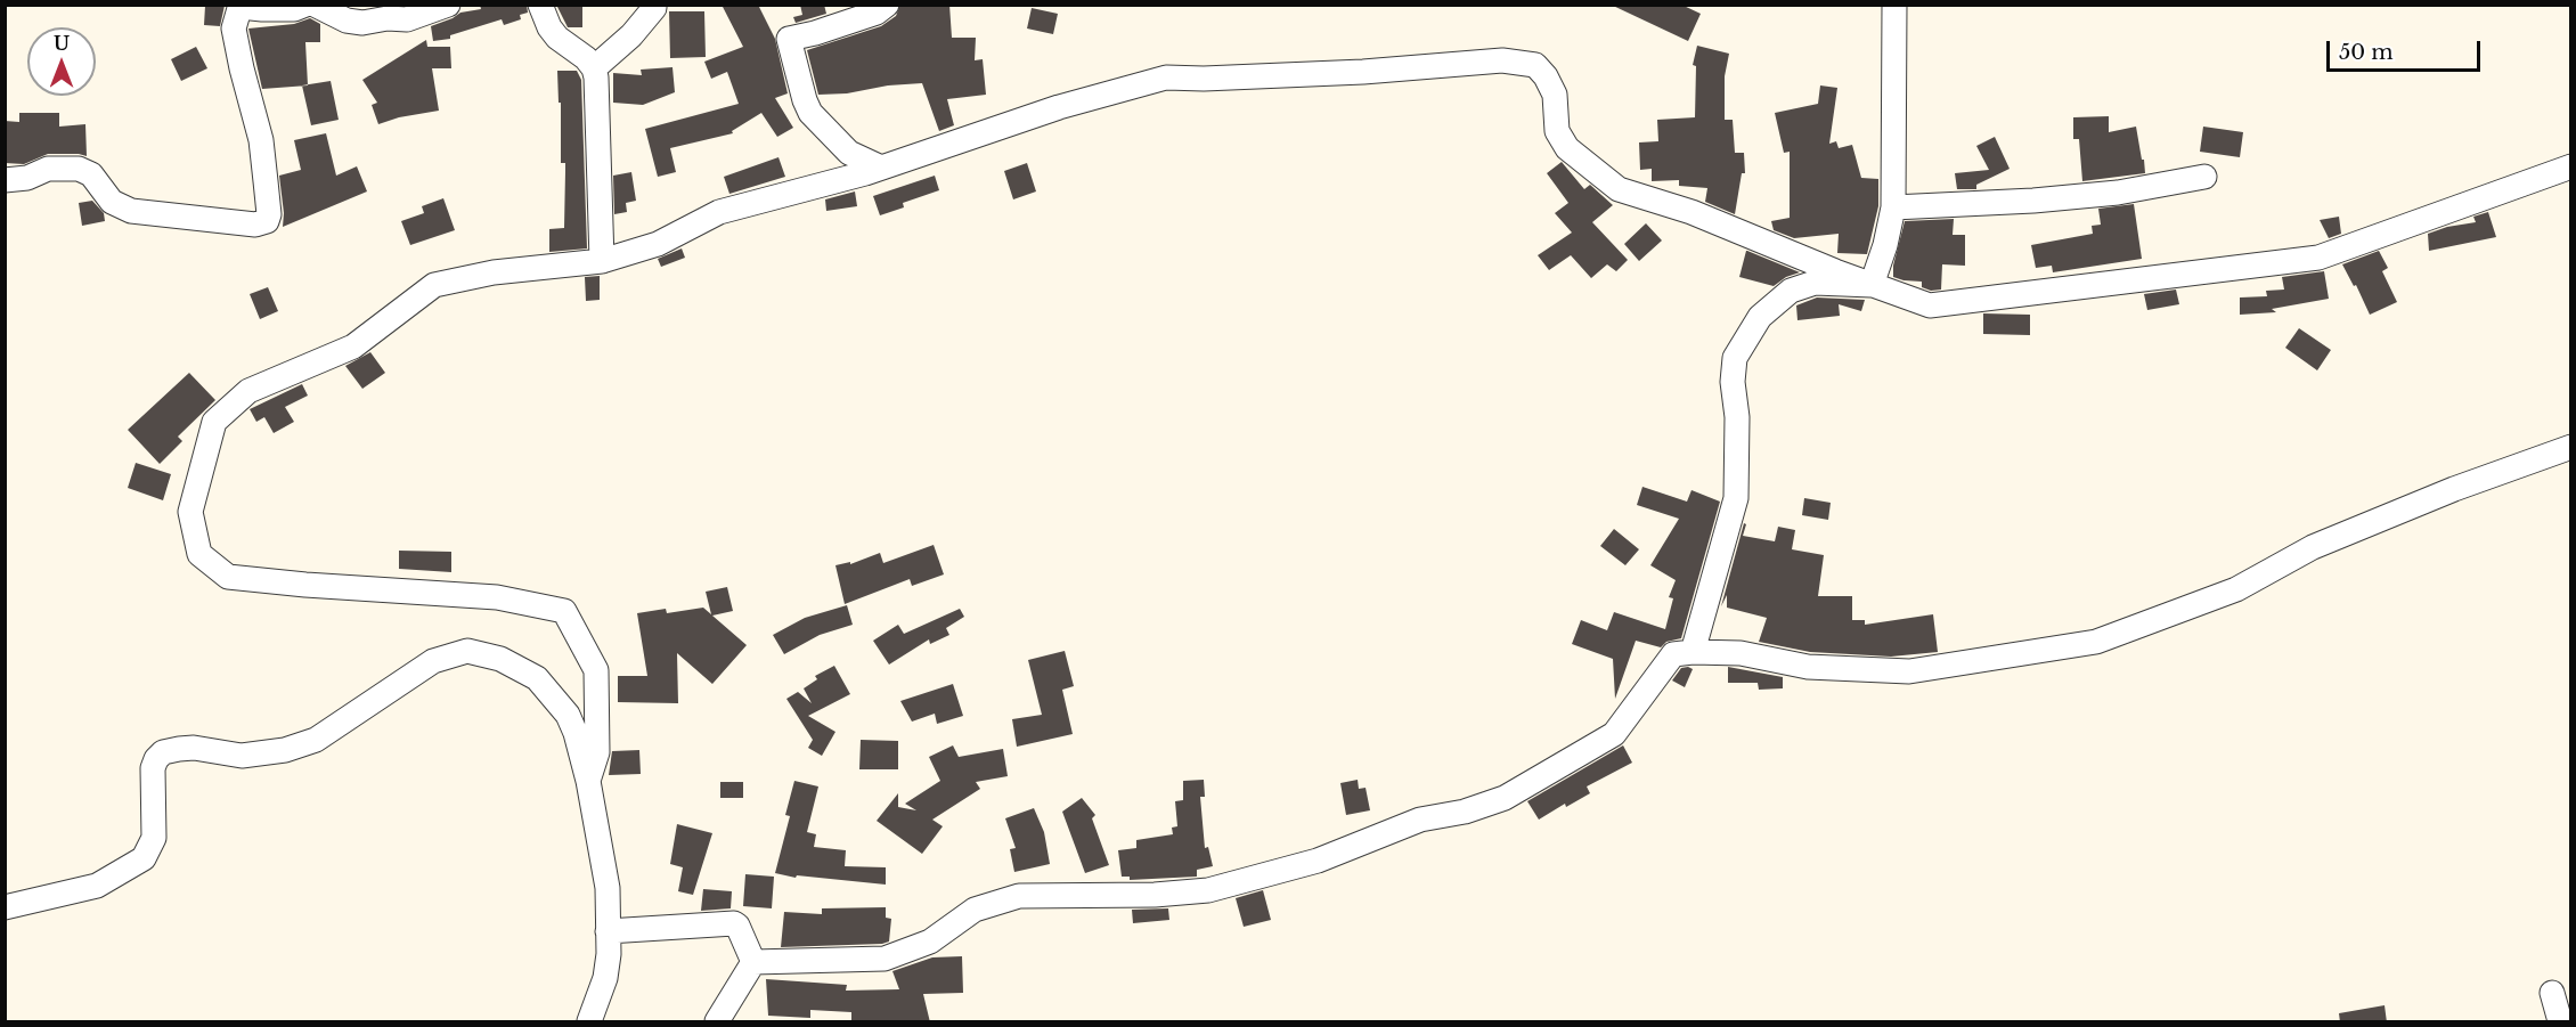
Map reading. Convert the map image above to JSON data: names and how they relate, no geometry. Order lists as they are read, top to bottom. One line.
{"scale_bar":"50 m","north":"top"}
